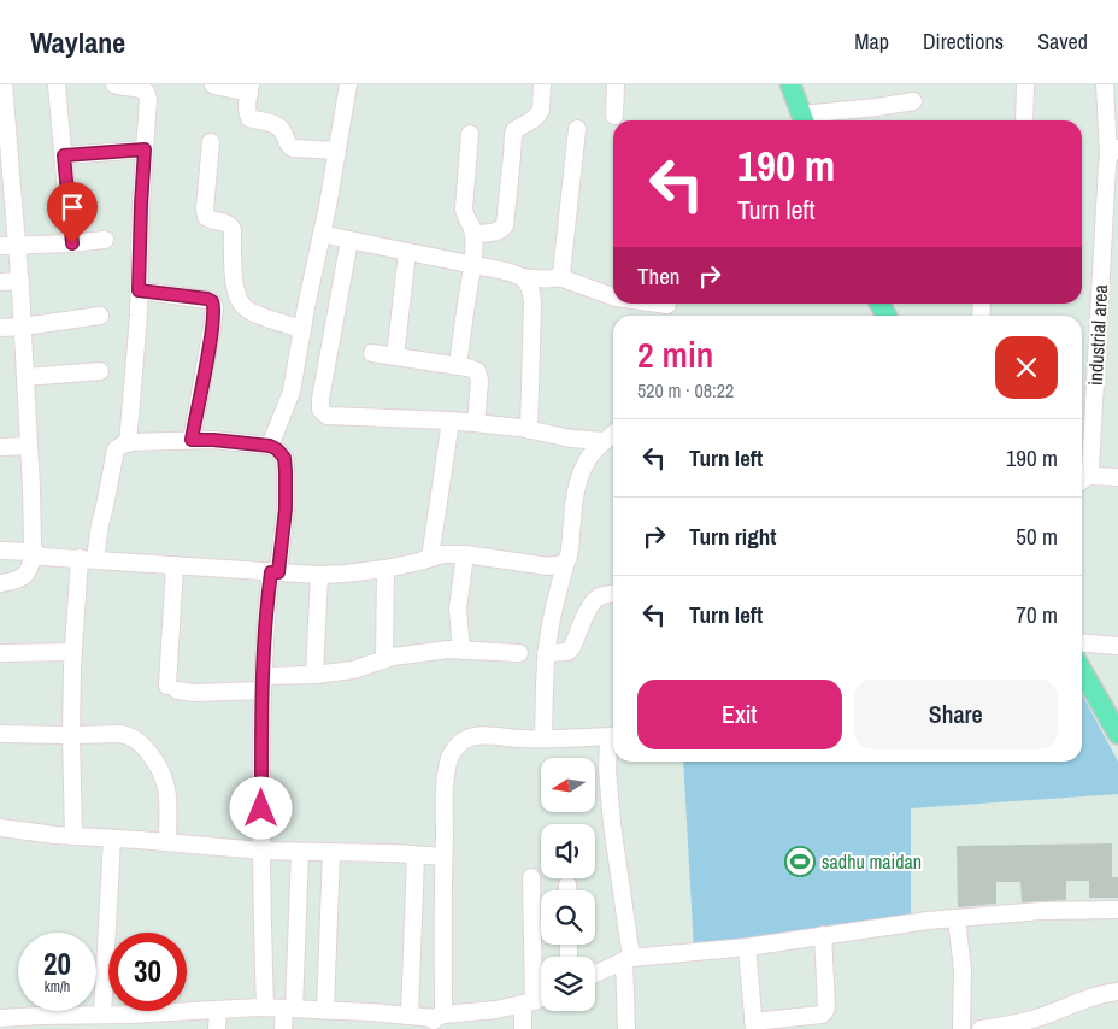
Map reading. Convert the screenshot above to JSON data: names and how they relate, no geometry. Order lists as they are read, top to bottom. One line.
{"streets":{"street":["industrial area"]},"places":{"sports":["sadhu maidan"]},"north":"left","page":{"header":"Waylane","nav":["Map","Directions","Saved"],"turn":["190 m","Turn left"],"then":"Then","heading":["2 min","520 m · 08:22"],"list":[{"name":"Turn left","value":"190 m"},{"name":"Turn right","value":"50 m"},{"name":"Turn left","value":"70 m"}],"buttons":["Exit","Share"],"speed":"20 km/h","limit":"30"}}
